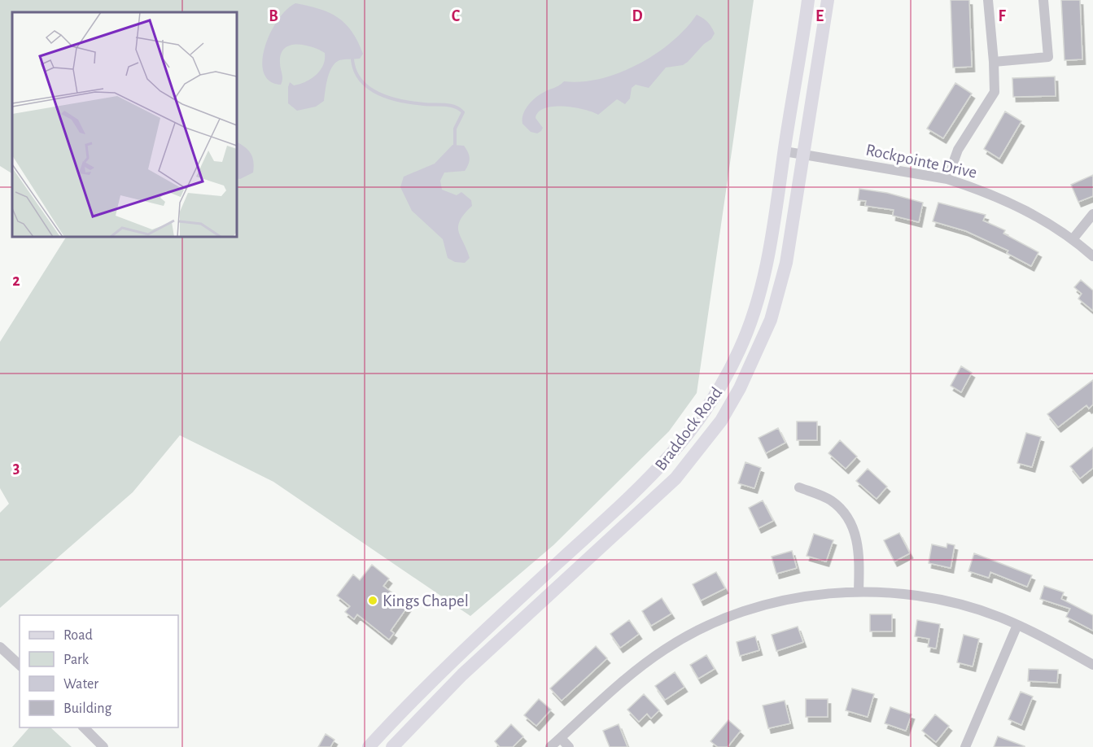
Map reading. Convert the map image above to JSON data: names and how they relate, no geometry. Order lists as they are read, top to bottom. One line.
{"streets":{"main road":["Braddock Road"],"street":["Rockpointe Drive"]},"crossings":[["Rockpointe Drive","Braddock Road"]],"places":["Kings Chapel"],"legend":["Road","Park","Water","Building"],"grid":{"columns":["B","C","D","E","F"],"rows":["2","3"]}}
